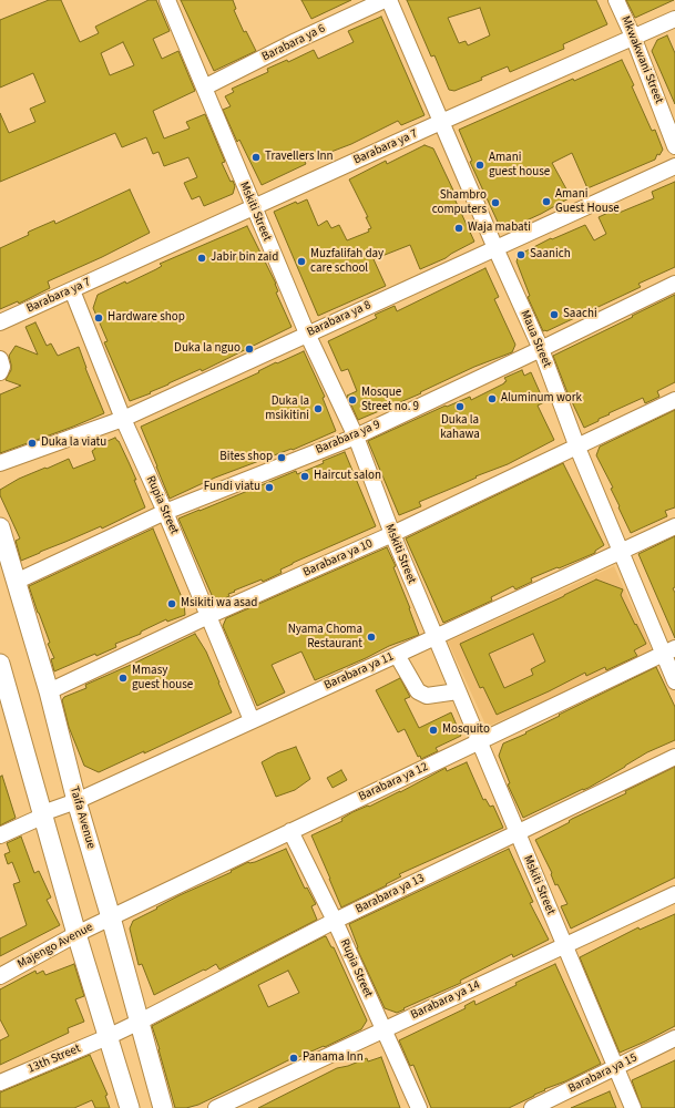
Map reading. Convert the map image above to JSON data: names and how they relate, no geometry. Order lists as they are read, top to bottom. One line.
{"streets":{"main road":["Taifa Avenue"],"street":["Barabara ya 6","Mkwakwani Street","Barabara ya 7","Mskiti Street","Barabara ya 8","Maua Street","Barabara ya 9","Rupia Street","Barabara ya 10","Barabara ya 11","Barabara ya 12","Barabara ya 13","Majengo Avenue","Barabara ya 14","13th Street","Barabara ya 15"]},"crossings":[["Barabara ya 6","Mskiti Street"],["Mkwakwani Street","Barabara ya 7"],["Barabara ya 7","Mskiti Street"],["Barabara ya 7","Maua Street"],["Barabara ya 7","Rupia Street"],["Mskiti Street","Barabara ya 8"],["Mskiti Street","Barabara ya 9"],["Mskiti Street","Barabara ya 10"],["Mskiti Street","Barabara ya 11"],["Mskiti Street","Barabara ya 12"],["Mskiti Street","Barabara ya 13"],["Mskiti Street","Barabara ya 14"],["Mskiti Street","Barabara ya 15"],["Barabara ya 8","Maua Street"],["Barabara ya 8","Rupia Street"],["Maua Street","Barabara ya 9"],["Maua Street","Barabara ya 10"],["Maua Street","Barabara ya 11"],["Maua Street","Barabara ya 12"],["Barabara ya 9","Rupia Street"],["Barabara ya 9","Taifa Avenue"],["Rupia Street","Barabara ya 10"],["Rupia Street","Barabara ya 11"],["Rupia Street","Barabara ya 12"],["Rupia Street","Barabara ya 13"],["Rupia Street","Barabara ya 14"],["Barabara ya 10","Taifa Avenue"],["Barabara ya 11","Taifa Avenue"],["Barabara ya 12","Taifa Avenue"],["Barabara ya 12","Majengo Avenue"],["Taifa Avenue","Barabara ya 13"],["Taifa Avenue","Majengo Avenue"],["Barabara ya 13","13th Street"]],"places":["Travellers Inn","Amani guest house","Amani Guest House","Shambro computers","Waja mabati","Saanich","Jabir bin zaid","Muzfalifah day care school","Saachi","Hardware shop","Duka la nguo","Aluminum work","Mosque Street no. 9","Duka la kahawa","Duka la msikitini","Duka la viatu","Bites shop","Haircut salon","Fundi viatu","Msikiti wa asad","Nyama Choma Restaurant","Mmasy guest house","Mosquito","Panama Inn"]}
